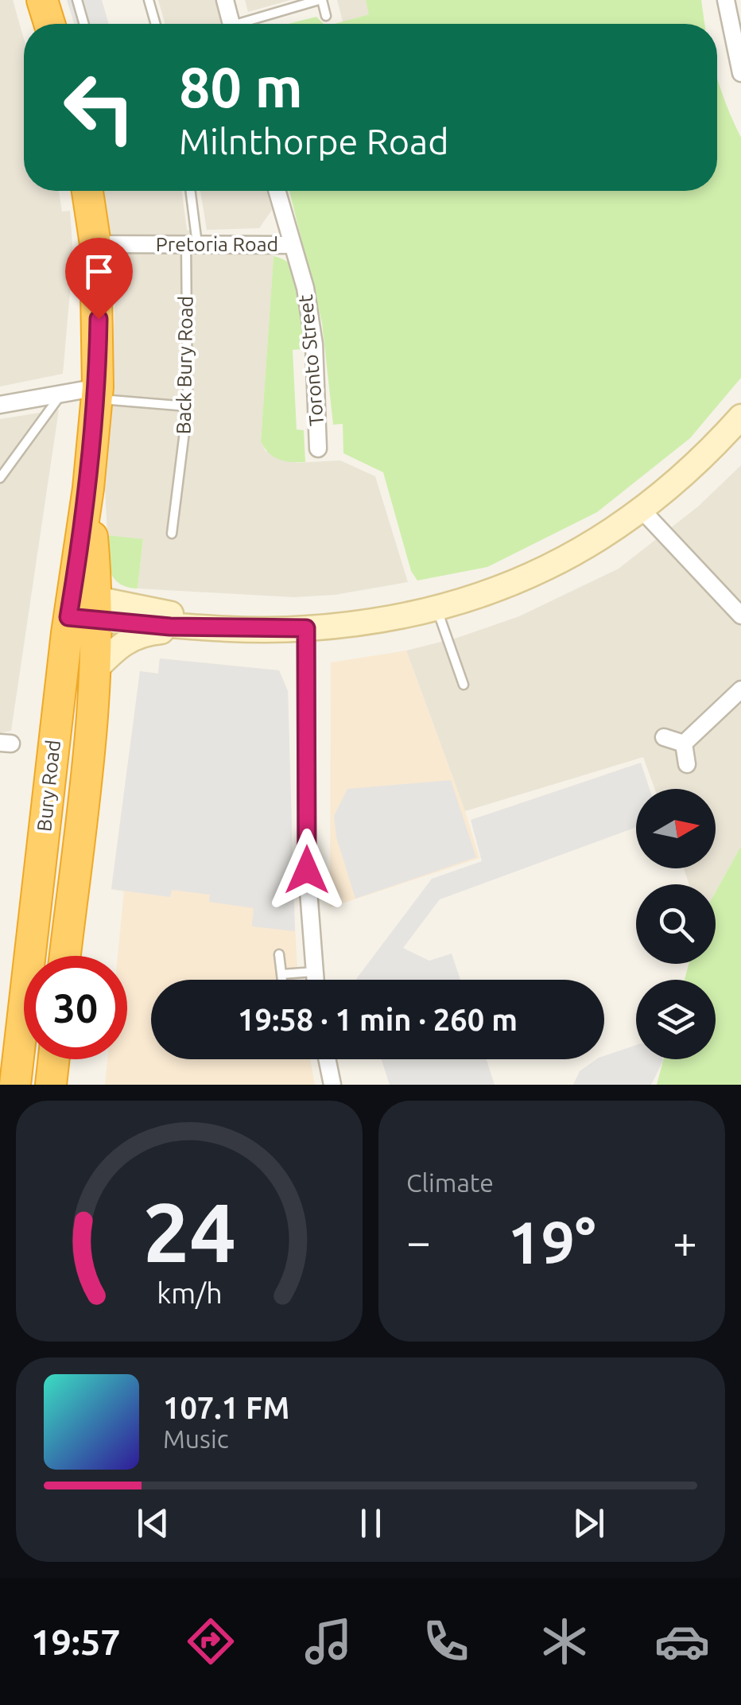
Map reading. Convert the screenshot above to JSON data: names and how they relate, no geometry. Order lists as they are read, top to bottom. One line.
{"streets":{"highway":["Bury Road"],"street":["Pretoria Road","Toronto Street"],"lane":["Back Bury Road"]},"crossings":[["Pretoria Road","Toronto Street"],["Pretoria Road","Back Bury Road"],["Pretoria Road","Bury Road"]],"north":"right","page":{"turn":["80 m","Milnthorpe Road"],"limit":"30","trip":"19:58 · 1 min · 260 m","tile":"Climate","heat":["−","19°","+"],"song":["107.1 FM","Music"],"tabs":"19:57","gauge":["24","km/h"]}}
